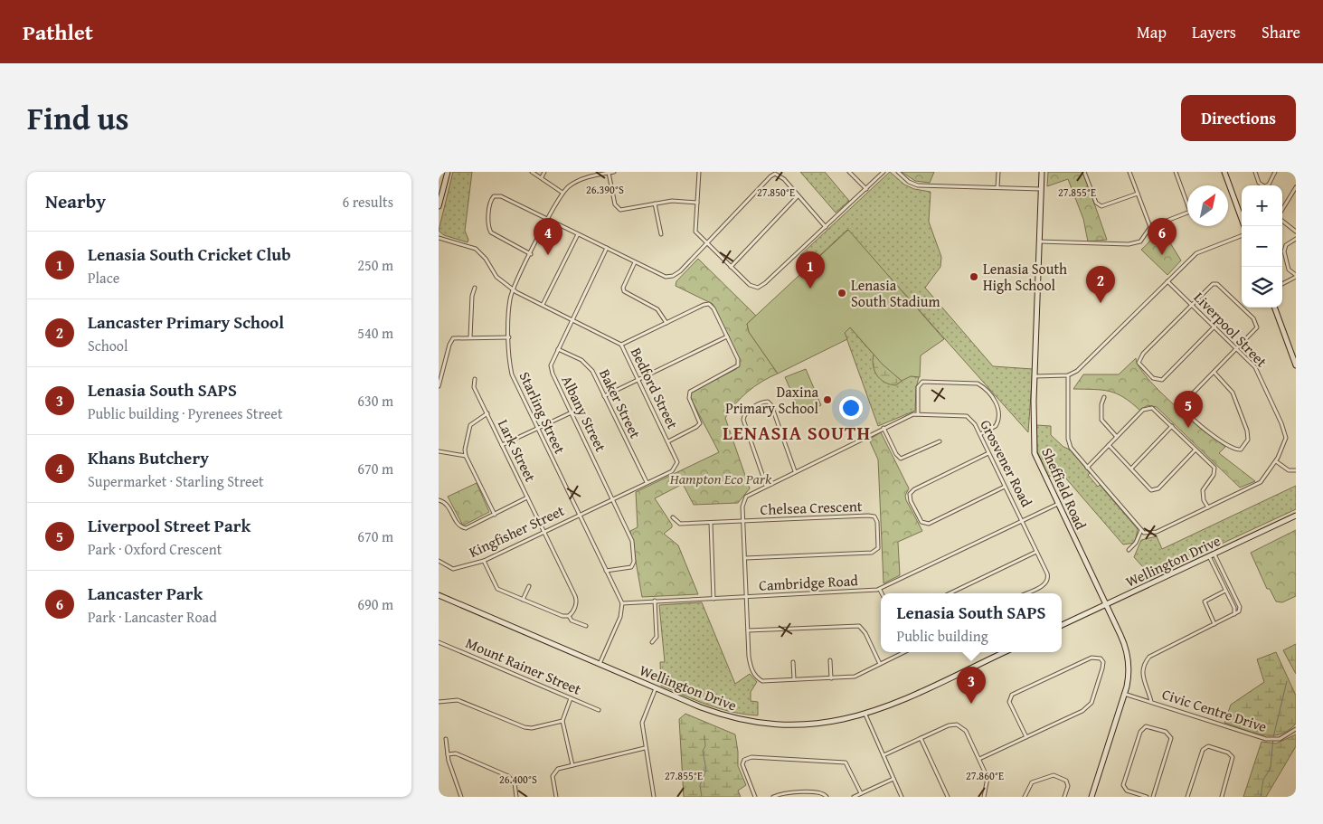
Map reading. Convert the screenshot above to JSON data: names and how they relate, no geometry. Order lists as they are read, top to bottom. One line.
{"streets":{"street":["Liverpool Street","Bedford Street","Baker Street","Starling Street","Albany Street","Lark Street","Grosvener Road","Sheffield Road","Chelsea Crescent","Kingfisher Street","Wellington Drive","Cambridge Road","Mount Rainer Street","Civic Centre Drive"]},"crossings":[["Bedford Street","Baker Street"],["Bedford Street","Starling Street"],["Bedford Street","Albany Street"],["Bedford Street","Kingfisher Street"],["Baker Street","Albany Street"],["Starling Street","Albany Street"],["Starling Street","Kingfisher Street"],["Starling Street","Cambridge Road"],["Lark Street","Kingfisher Street"],["Grosvener Road","Chelsea Crescent"],["Grosvener Road","Cambridge Road"],["Sheffield Road","Wellington Drive"],["Sheffield Road","Cambridge Road"],["Sheffield Road","Civic Centre Drive"]],"districts":["LENASIA SOUTH"],"parks":["Hampton Eco Park"],"places":["Lenasia South High School","Lenasia South Stadium","Daxina Primary School"],"north":"top right","page":{"header":"Pathlet","nav":["Map","Layers","Share"],"title":"Find us","buttons":"Directions","heading":["Nearby","6 results"],"map_buttons":["+","−"],"pins":["4","6","1","2","5","3"],"list":[{"mark":"1","name":"Lenasia South Cricket Club","note":"Place","value":"250 m"},{"mark":"2","name":"Lancaster Primary School","note":"School","value":"540 m"},{"mark":"3","name":"Lenasia South SAPS","note":"Public building · Pyrenees Street","value":"630 m"},{"mark":"4","name":"Khans Butchery","note":"Supermarket · Starling Street","value":"670 m"},{"mark":"5","name":"Liverpool Street Park","note":"Park · Oxford Crescent","value":"670 m"},{"mark":"6","name":"Lancaster Park","note":"Park · Lancaster Road","value":"690 m"}],"popup":["Lenasia South SAPS","Public building"]},"coordinates":["26.390°S","27.850°E","27.855°E","27.860°E","26.400°S"]}
